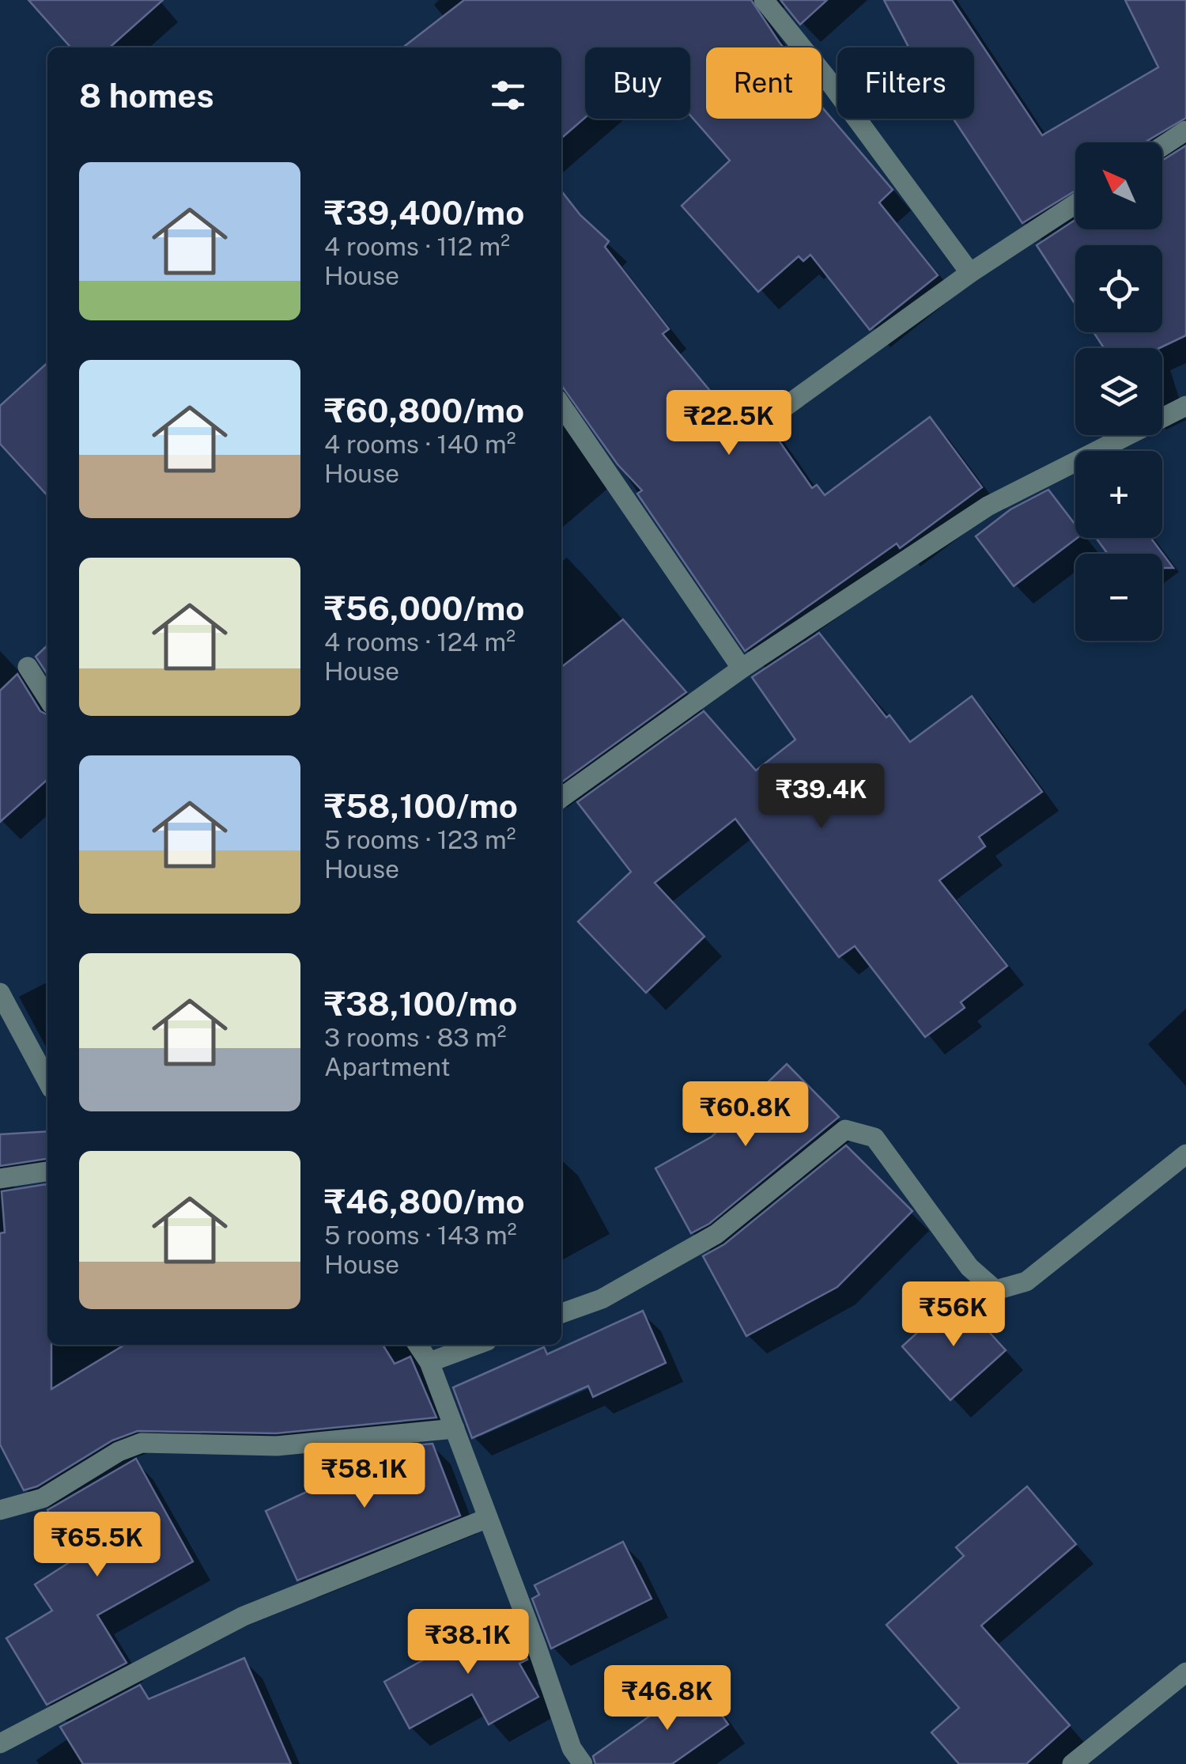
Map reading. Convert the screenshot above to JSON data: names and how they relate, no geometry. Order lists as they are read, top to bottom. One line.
{"north":"top left","page":{"chip":["Buy","Rent","Filters"],"heading":"8 homes","map_buttons":["+","−"],"list":[{"name":"₹39,400/mo","note":"4 rooms · 112 m² · House"},{"name":"₹60,800/mo","note":"4 rooms · 140 m² · House"},{"name":"₹56,000/mo","note":"4 rooms · 124 m² · House"},{"name":"₹58,100/mo","note":"5 rooms · 123 m² · House"},{"name":"₹38,100/mo","note":"3 rooms · 83 m² · Apartment"},{"name":"₹46,800/mo","note":"5 rooms · 143 m² · House"}],"price":["₹22.5K","₹39.4K","₹60.8K","₹56K","₹58.1K","₹65.5K","₹38.1K","₹46.8K"]}}
